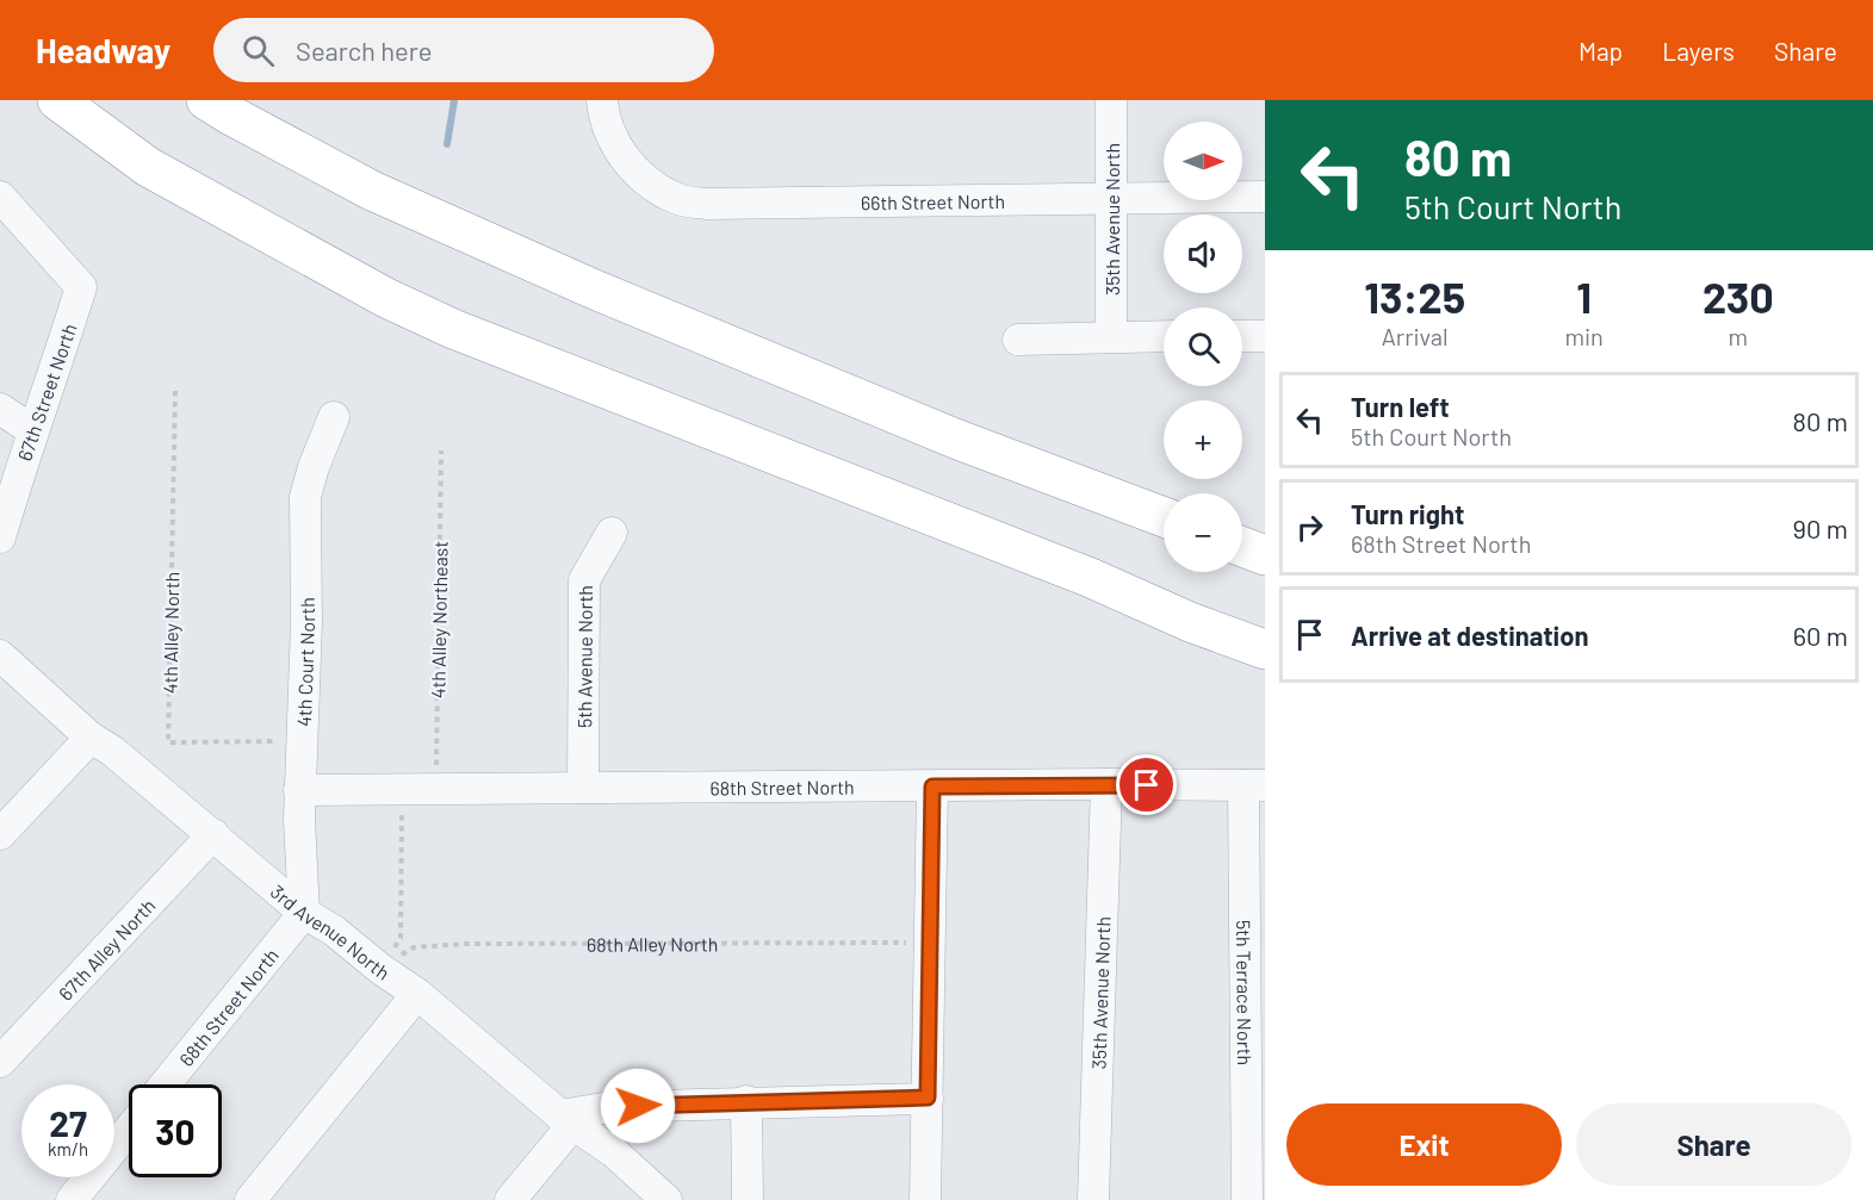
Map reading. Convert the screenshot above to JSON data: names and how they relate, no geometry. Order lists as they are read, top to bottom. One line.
{"streets":{"street":["66th Street North","35th Avenue North","67th Street North","5th Avenue North","4th Court North","68th Street North","3rd Avenue North","67th Alley North","5th Terrace North"],"path":["4th Alley Northeast","4th Alley North","68th Alley North"]},"crossings":[["66th Street North","35th Avenue North"],["35th Avenue North","68th Street North"],["4th Alley Northeast","68th Street North"],["4th Alley North","4th Court North"],["5th Avenue North","68th Street North"],["4th Court North","68th Street North"],["4th Court North","3rd Avenue North"],["68th Street North","3rd Avenue North"],["68th Street North","5th Terrace North"],["3rd Avenue North","68th Alley North"],["3rd Avenue North","67th Alley North"]],"north":"right","page":{"header":"Headway","search":"Search here","nav":["Map","Layers","Share"],"turn":["80 m","5th Court North"],"map_buttons":["+","−"],"eta":["13:25","Arrival","1","min","230","m"],"list":[{"name":"Turn left","note":"5th Court North","value":"80 m"},{"name":"Turn right","note":"68th Street North","value":"90 m"},{"name":"Arrive at destination","value":"60 m"}],"speed":"27 km/h","limit":"30","buttons":["Exit","Share"]}}
